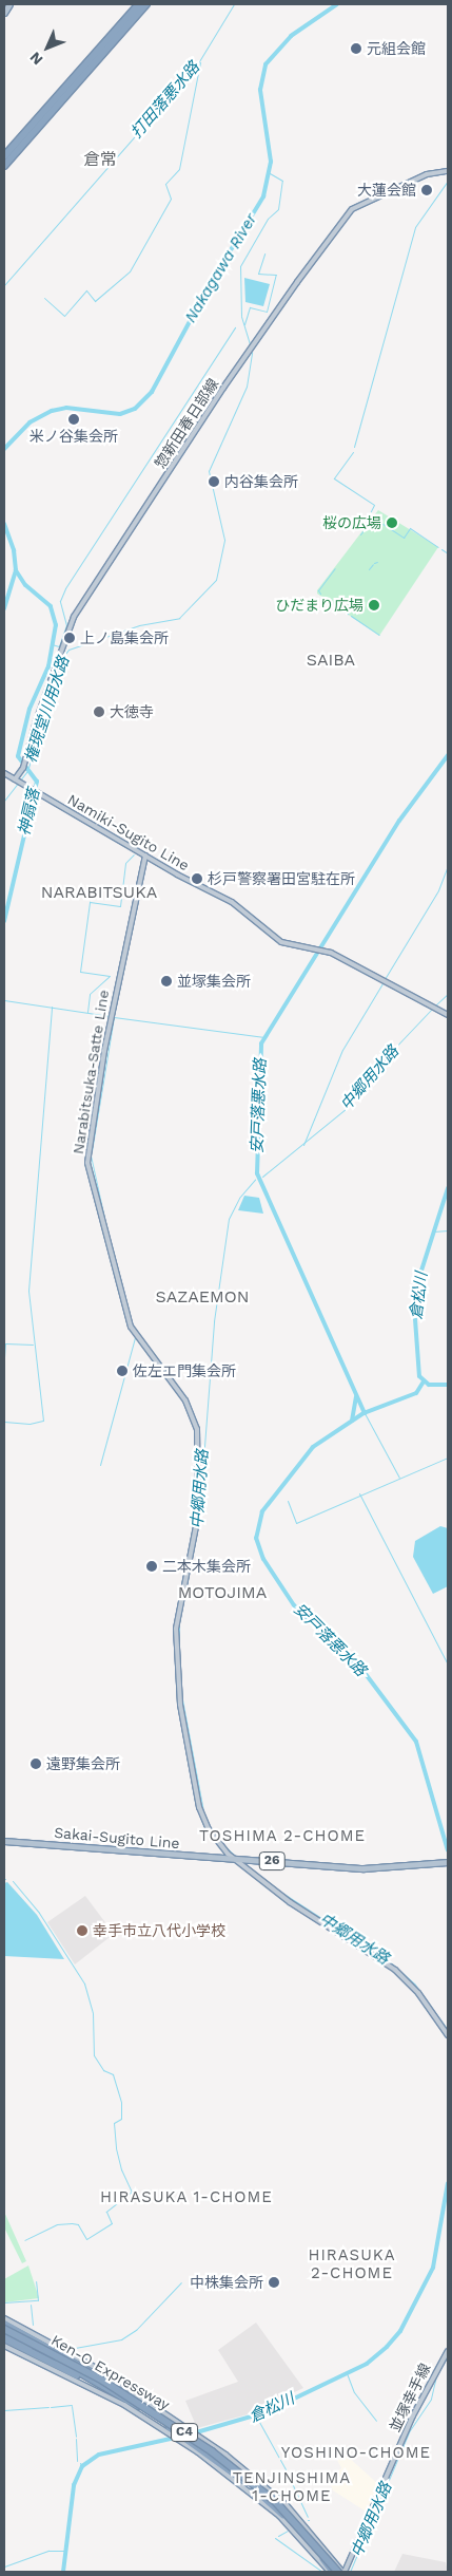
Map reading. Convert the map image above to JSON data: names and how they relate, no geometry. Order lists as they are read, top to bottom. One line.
{"streets":{"highway":["Ken-O Expressway","C4"],"main road":["惣新田春日部線","Namiki-Sugito Line","Narabitsuka-Satte Line","Sakai-Sugito Line","26","並塚幸手線"]},"crossings":[["惣新田春日部線","Namiki-Sugito Line"],["Namiki-Sugito Line","Narabitsuka-Satte Line"],["Narabitsuka-Satte Line","Sakai-Sugito Line"]],"districts":["倉常","SAIBA","NARABITSUKA","SAZAEMON","MOTOJIMA","TOSHIMA 2-CHOME","HIRASUKA 1-CHOME","HIRASUKA 2-CHOME","YOSHINO-CHOME","TENJINSHIMA 1-CHOME"],"water":["打田落悪水路","Nakagawa River","権現堂川用水路","神扇落","中郷用水路","安戸落悪水路","倉松川"],"places":["元組会館","大蓮会館","米ノ谷集会所","内谷集会所","桜の広場","ひだまり広場","上ノ島集会所","大徳寺","杉戸警察署田宮駐在所","並塚集会所","佐左エ門集会所","二本木集会所","遠野集会所","幸手市立八代小学校","中株集会所"],"north":"bottom left"}
